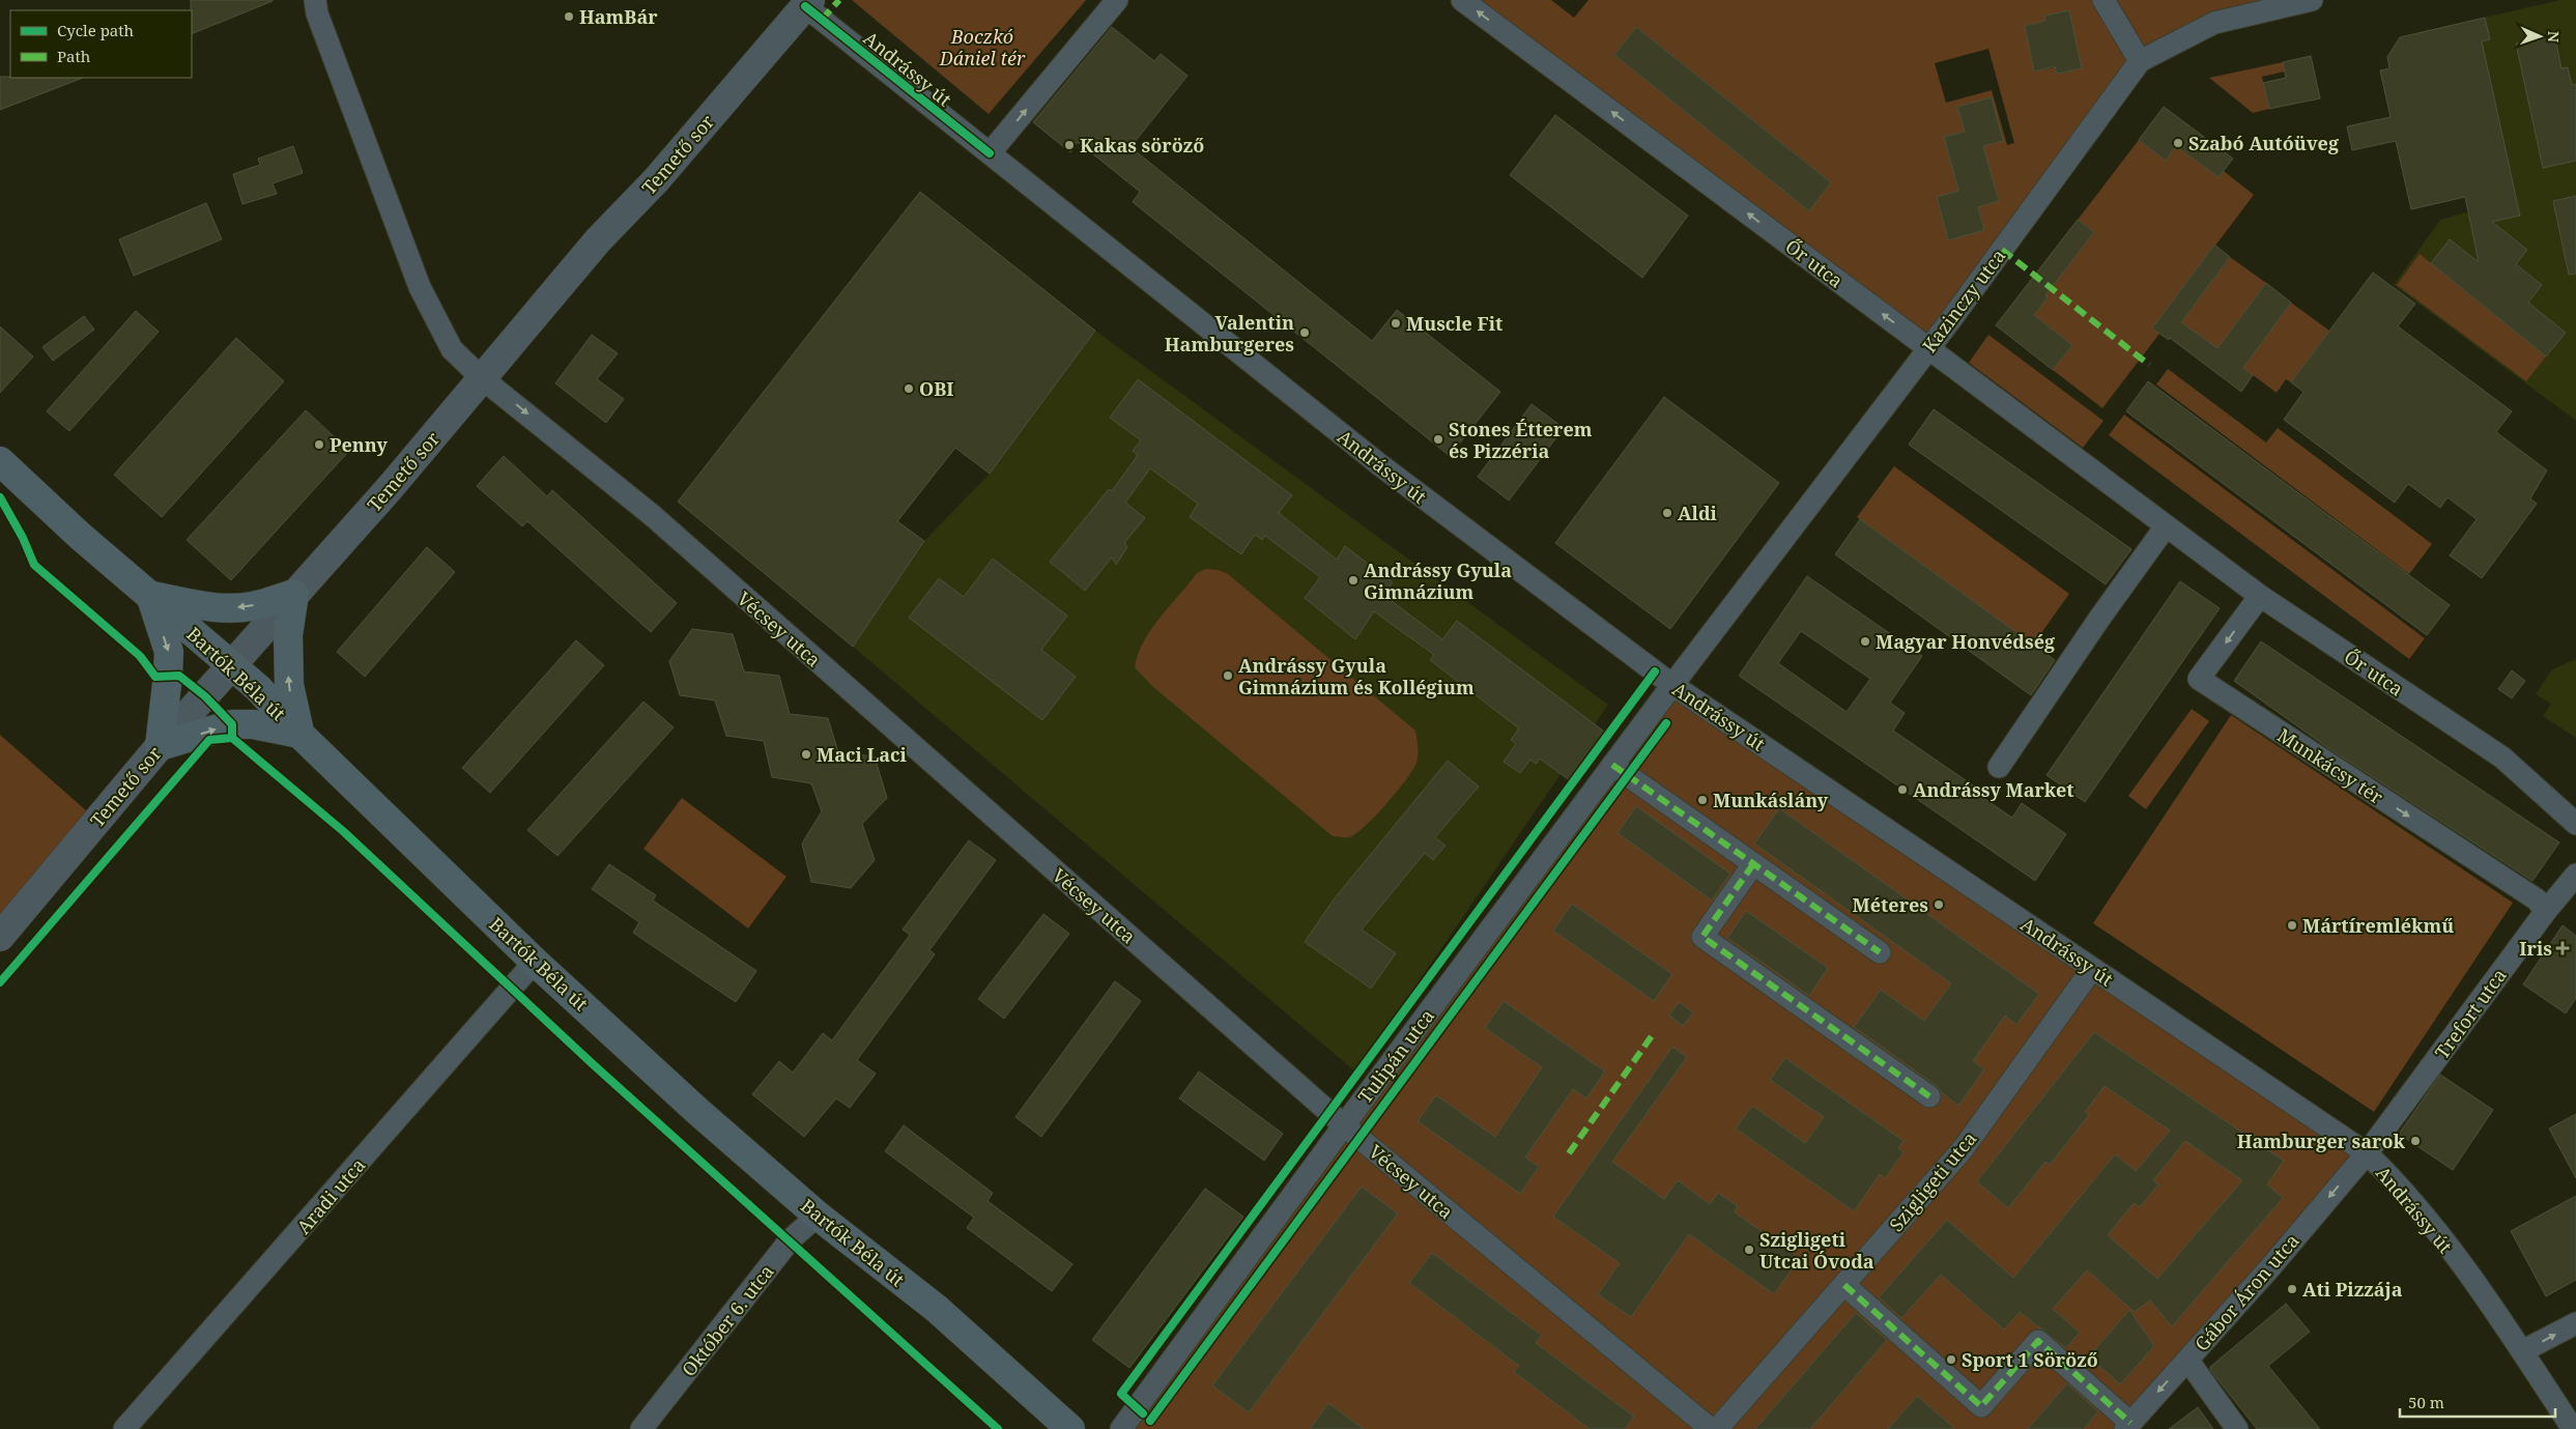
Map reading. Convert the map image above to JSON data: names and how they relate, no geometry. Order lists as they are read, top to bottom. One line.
{"streets":{"main road":["Bartók Béla út"],"street":["Andrássy út","Temető sor","Őr utca","Kazinczy utca","Vécsey utca","Munkácsy tér","Trefort utca","Tulipán utca","Szigligeti utca","Aradi utca","Gábor Áron utca","Október 6. utca"]},"crossings":[["Andrássy út","Temető sor"],["Andrássy út","Kazinczy utca"],["Andrássy út","Trefort utca"],["Andrássy út","Tulipán utca"],["Andrássy út","Szigligeti utca"],["Andrássy út","Gábor Áron utca"],["Temető sor","Vécsey utca"],["Temető sor","Bartók Béla út"],["Őr utca","Kazinczy utca"],["Őr utca","Munkácsy tér"],["Kazinczy utca","Tulipán utca"],["Vécsey utca","Tulipán utca"],["Bartók Béla út","Aradi utca"],["Bartók Béla út","Október 6. utca"],["Munkácsy tér","Trefort utca"],["Trefort utca","Gábor Áron utca"]],"one_way":["Őr utca","Vécsey utca","Munkácsy tér","Gábor Áron utca"],"parks":["Boczkó Dániel tér"],"places":{"other":["HamBár","Szabó Autóüveg","Kakas söröző","Muscle Fit","Valentin Hamburgeres","OBI","Stones Étterem és Pizzéria","Penny","Aldi","Andrássy Gyula Gimnázium","Magyar Honvédség","Andrássy Gyula Gimnázium és Kollégium","Maci Laci","Andrássy Market","Munkáslány","Méteres","Mártíremlékmű","Hamburger sarok","Szigligeti Utcai Óvoda","Ati Pizzája","Sport 1 Söröző"],"health":["Iris"]},"legend":["Cycle path","Path"],"scale_bar":"50 m","north":"right"}
